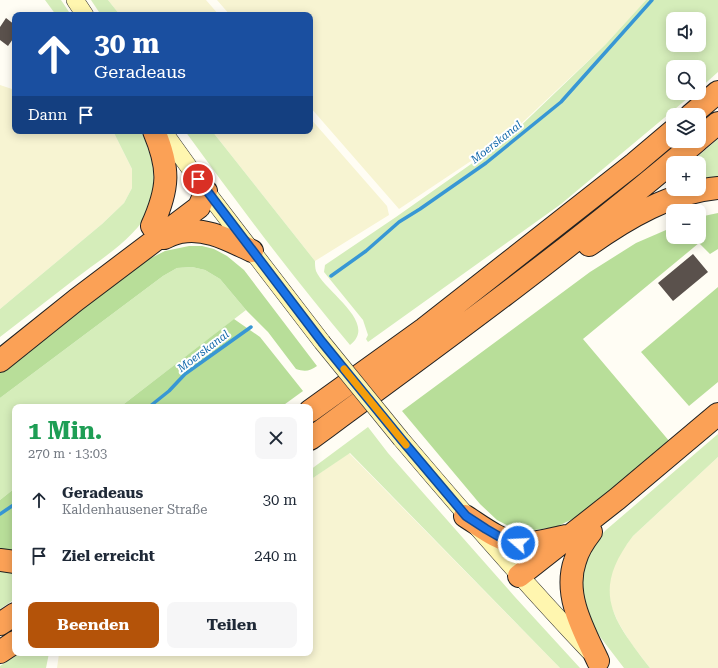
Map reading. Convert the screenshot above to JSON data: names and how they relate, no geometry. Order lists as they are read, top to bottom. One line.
{"water":["Moerskanal"],"page":{"map_buttons":["+","−"],"turn":["30 m","Geradeaus"],"then":"Dann","heading":["1 Min.","270 m · 13:03"],"list":[{"name":"Geradeaus","note":"Kaldenhausener Straße","value":"30 m"},{"name":"Ziel erreicht","value":"240 m"}],"buttons":["Beenden","Teilen"]}}
